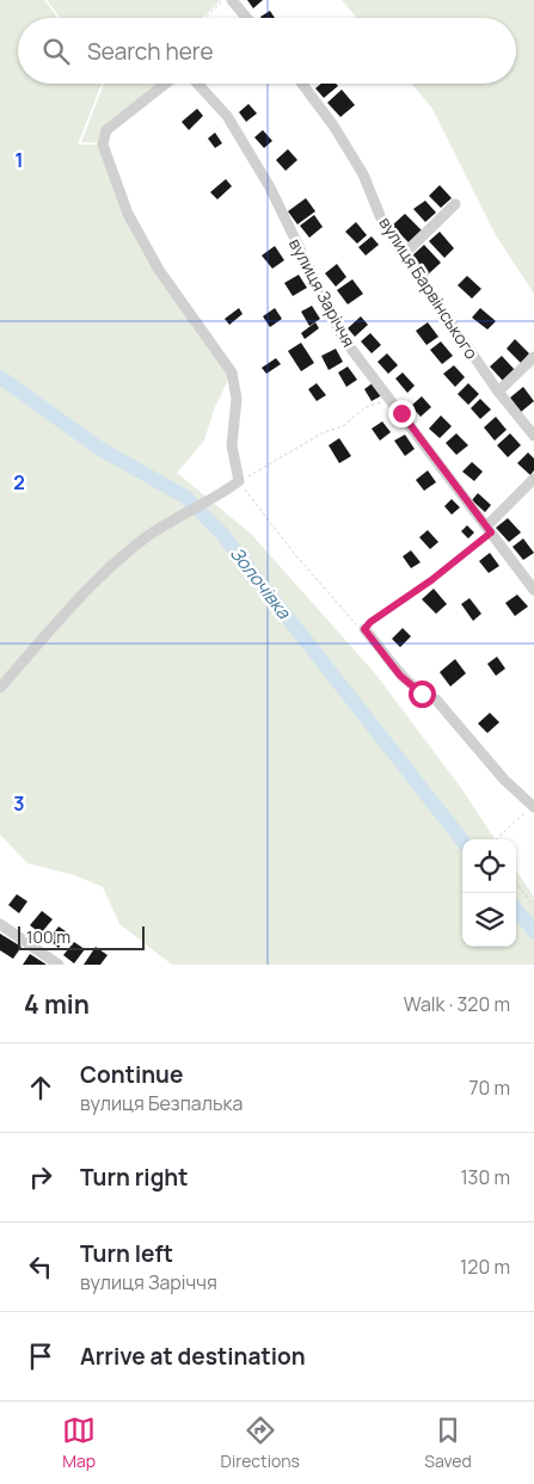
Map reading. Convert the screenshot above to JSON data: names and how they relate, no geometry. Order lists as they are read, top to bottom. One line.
{"streets":{"street":["вулиця Барвінського","вулиця Заріччя"]},"water":["Золочівка"],"scale_bar":"100 m","page":{"search":"Search here","scale":"100 m","heading":["4 min","Walk · 320 m"],"list":[["Continue","вулиця Безпалька","70 m"],["Turn right","130 m"],["Turn left","вулиця Заріччя","120 m"],"Arrive at destination"],"nav":["Map","Directions","Saved"]},"grid":{"rows":["1","2","3"]}}
